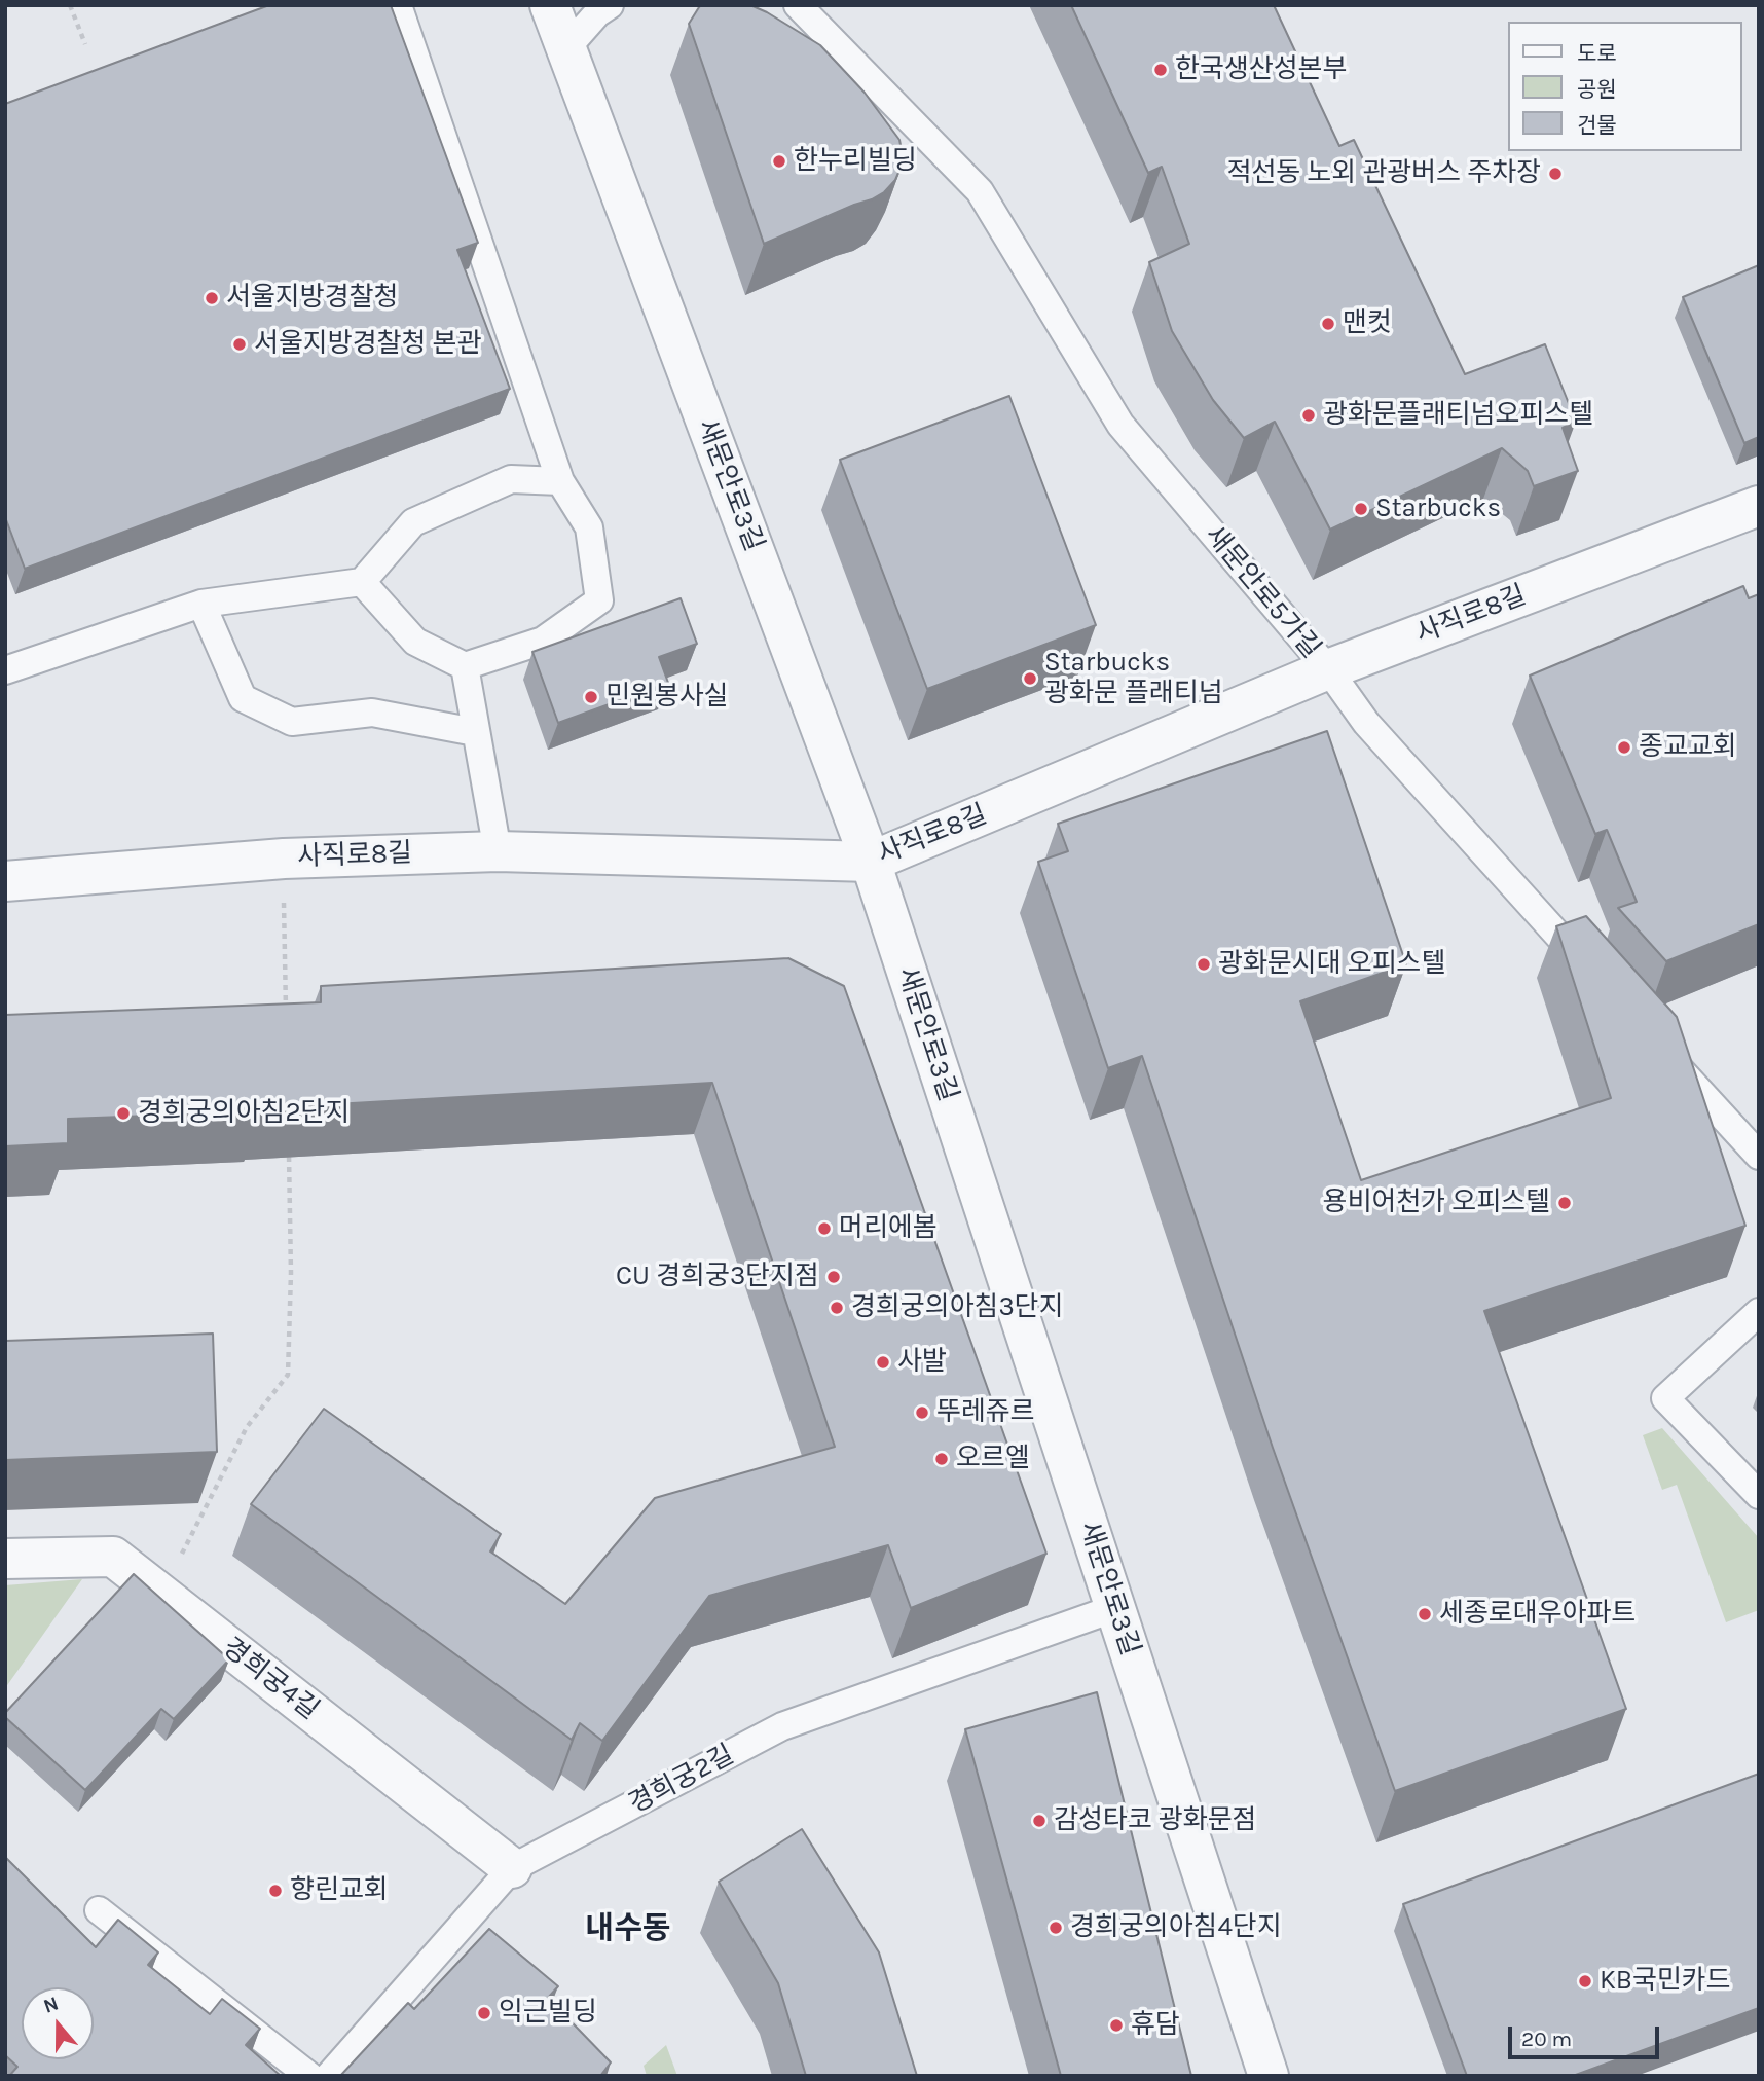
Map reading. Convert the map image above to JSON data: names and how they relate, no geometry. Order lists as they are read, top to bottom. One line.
{"streets":{"street":["새문안로3길","사직로8길","경희궁4길"],"lane":["새문안로5가길","경희궁2길"]},"crossings":[["새문안로3길","사직로8길"],["새문안로3길","경희궁2길"],["새문안로5가길","사직로8길"],["경희궁4길","경희궁2길"]],"districts":["내수동"],"places":["한국생산성본부","한누리빌딩","적선동 노외 관광버스 주차장","서울지방경찰청","맨컷","서울지방경찰청 본관","광화문플래티넘오피스텔","Starbucks","Starbucks 광화문 플래티넘","민원봉사실","종교교회","광화문시대 오피스텔","경희궁의아침2단지","용비어천가 오피스텔","머리에봄","CU 경희궁3단지점","경희궁의아침3단지","사발","뚜레쥬르","오르엘","세종로대우아파트","감성타코 광화문점","향린교회","경희궁의아침4단지","KB국민카드","익근빌딩","휴담"],"legend":["도로","공원","건물"],"scale_bar":"20 m","north":"top"}
